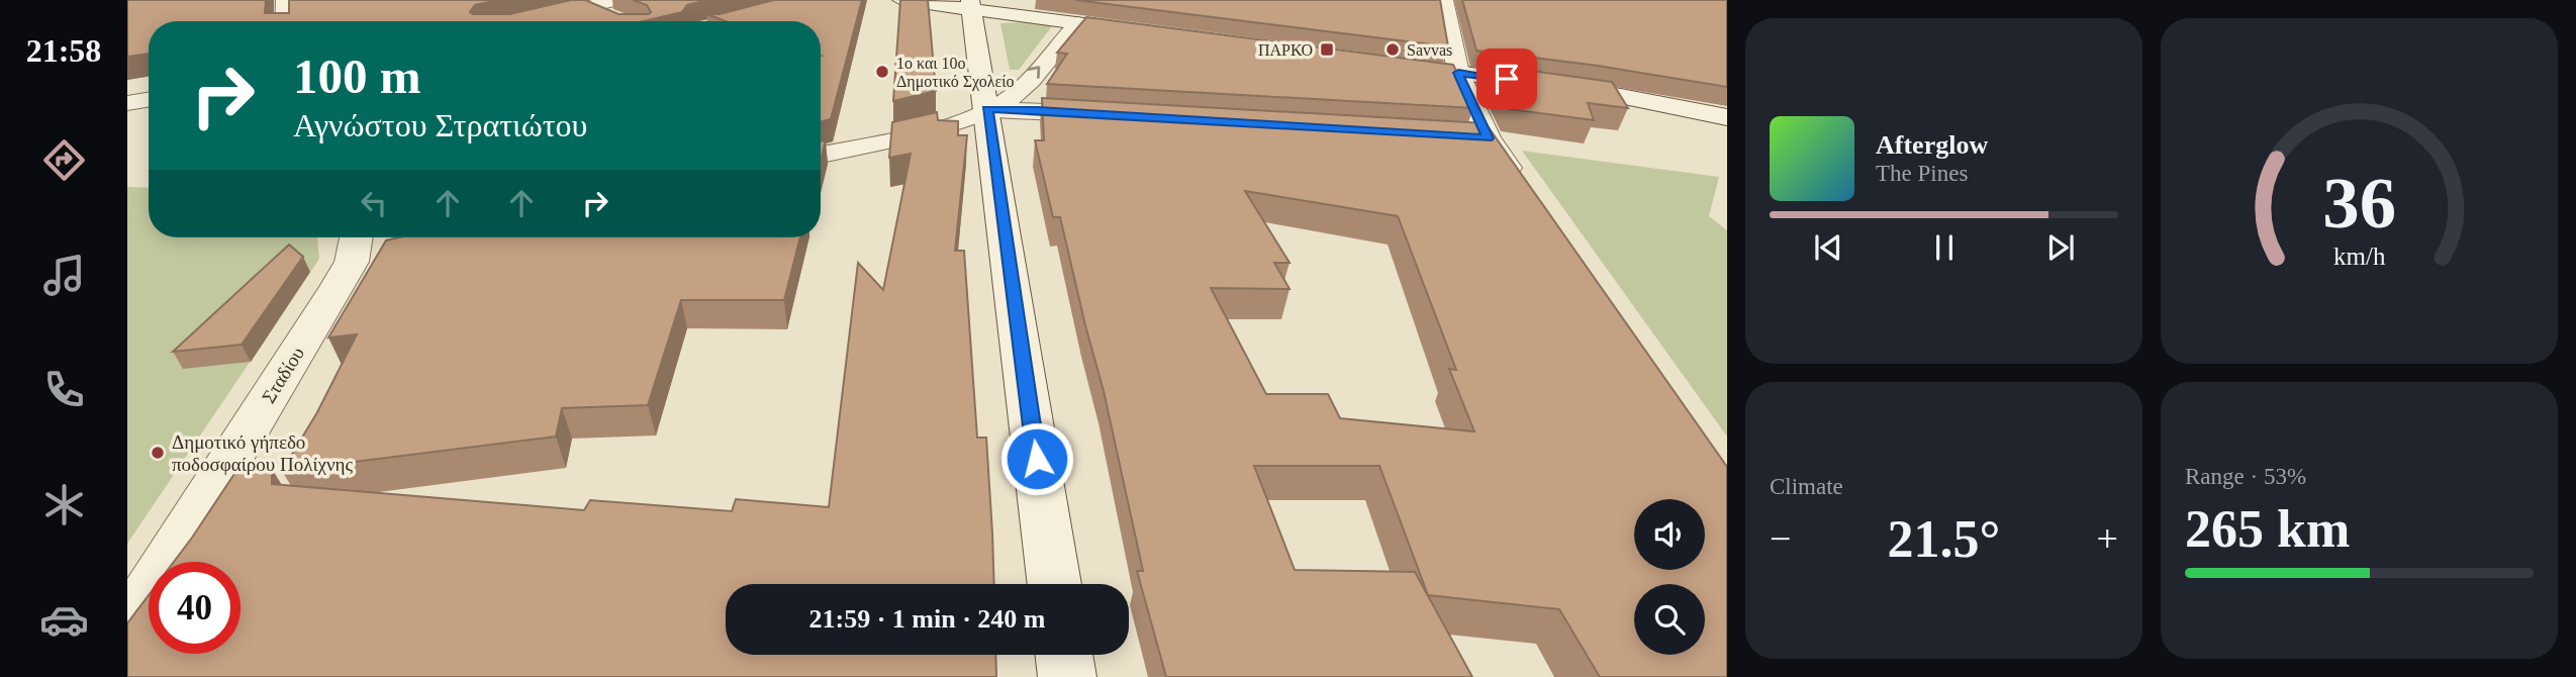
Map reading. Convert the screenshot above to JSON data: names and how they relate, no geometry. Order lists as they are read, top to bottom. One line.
{"streets":{"street":["Σταδίου"]},"places":{"transit":["ΠΑΡΚΟ"],"other":["Savvas","1ο και 10ο Δημοτικό Σχολείο","Δημοτικό γήπεδο ποδοσφαίρου Πολίχνης"]},"page":{"tabs":"21:58","turn":["100 m","Αγνώστου Στρατιώτου"],"song":["Afterglow","The Pines"],"tile":["Climate",["Range · 53%","265 km"]],"heat":["−","21.5°","+"],"limit":"40","trip":"21:59 · 1 min · 240 m","gauge":["36","km/h"]}}
